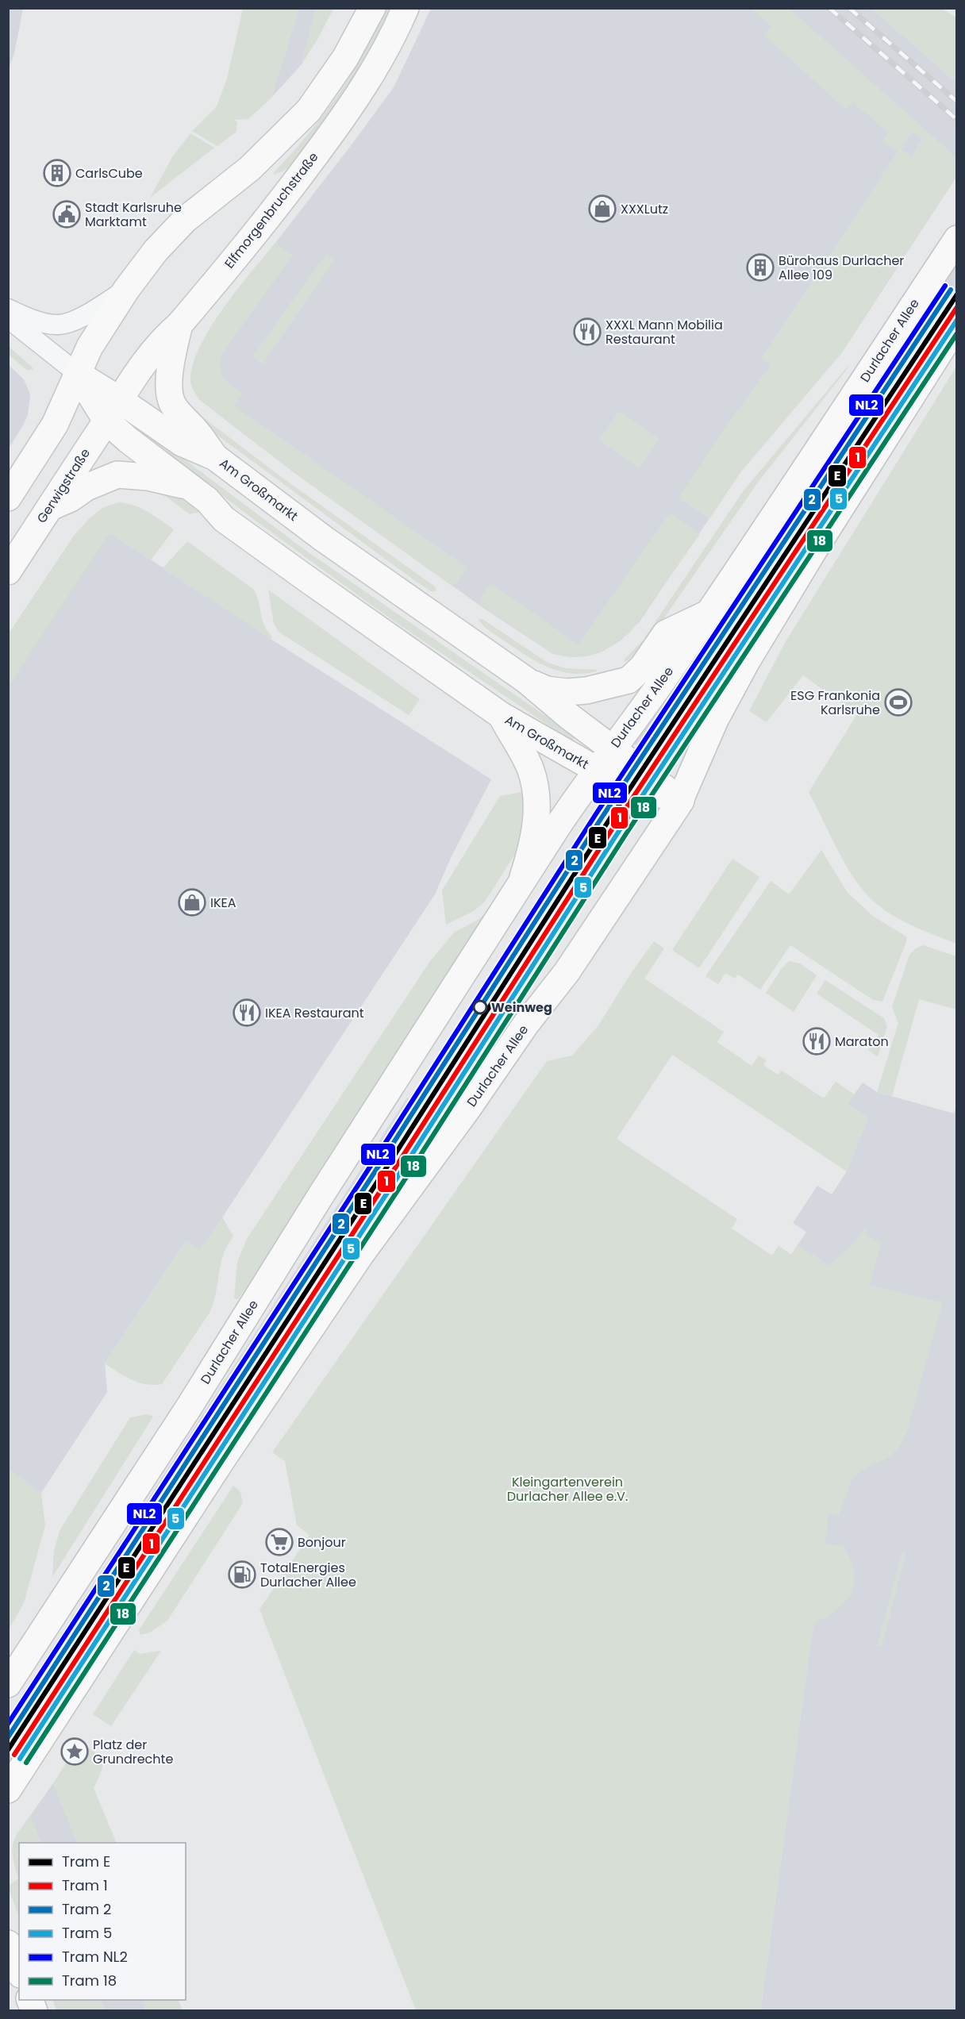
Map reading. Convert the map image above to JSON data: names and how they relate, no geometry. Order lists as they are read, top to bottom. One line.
{"streets":{"main road":["Elfmorgenbruchstraße","Durlacher Allee","Gerwigstraße","Am Großmarkt"]},"crossings":[["Elfmorgenbruchstraße","Gerwigstraße"],["Elfmorgenbruchstraße","Am Großmarkt"],["Durlacher Allee","Am Großmarkt"],["Gerwigstraße","Am Großmarkt"]],"parks":["Kleingartenverein Durlacher Allee e.V."],"places":{"building":["CarlsCube","Bürohaus Durlacher Allee 109"],"shop":["XXXLutz","IKEA"],"public building":["Stadt Karlsruhe Marktamt"],"restaurant":["XXXL Mann Mobilia Restaurant","IKEA Restaurant","Maraton"],"sports":["ESG Frankonia Karlsruhe"],"other":["Weinweg"],"supermarket":["Bonjour"],"fuel station":["TotalEnergies Durlacher Allee"],"place":["Platz der Grundrechte"]},"lines":["tram line NL2","tram line 2","tram line E","tram line 1","tram line 5","tram line 18"],"legend":["Tram E","Tram 1","Tram 2","Tram 5","Tram NL2","Tram 18"]}
